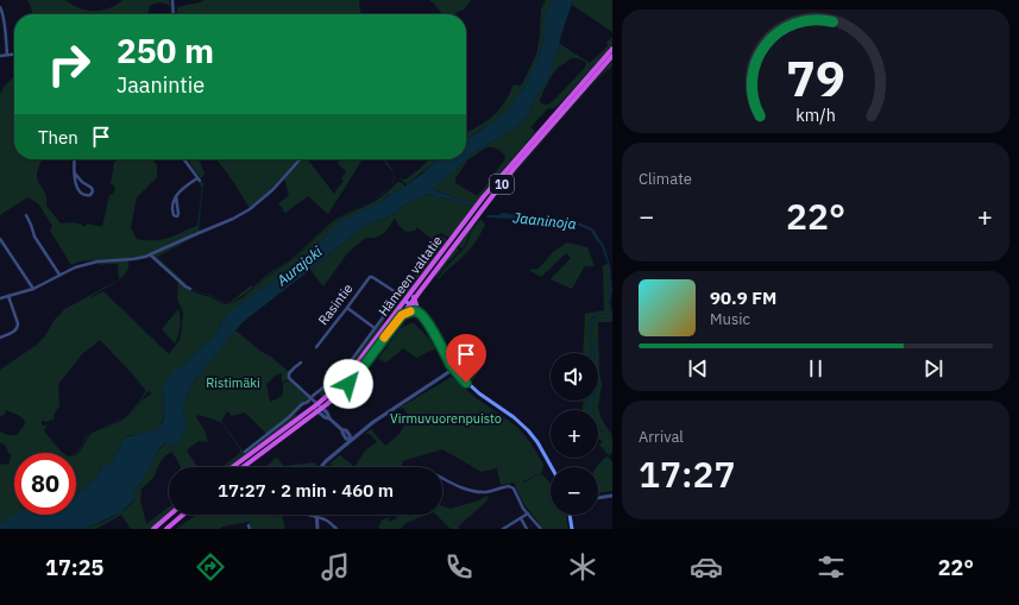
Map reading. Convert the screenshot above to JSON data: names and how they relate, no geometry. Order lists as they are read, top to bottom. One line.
{"streets":{"highway":["10","Hämeen valtatie"],"street":["Rasintie"]},"crossings":[["10","Hämeen valtatie"]],"water":["Jaaninoja","Aurajoki"],"parks":["Ristimäki","Virmuvuorenpuisto"],"page":{"turn":["250 m","Jaanintie"],"then":"Then","tile":["Climate",["Arrival","17:27"]],"heat":["−","22°","+"],"song":["90.9 FM","Music"],"map_buttons":["+","−"],"limit":"80","trip":"17:27 · 2 min · 460 m","tabs":["17:25","22°"],"gauge":["79","km/h"]}}
